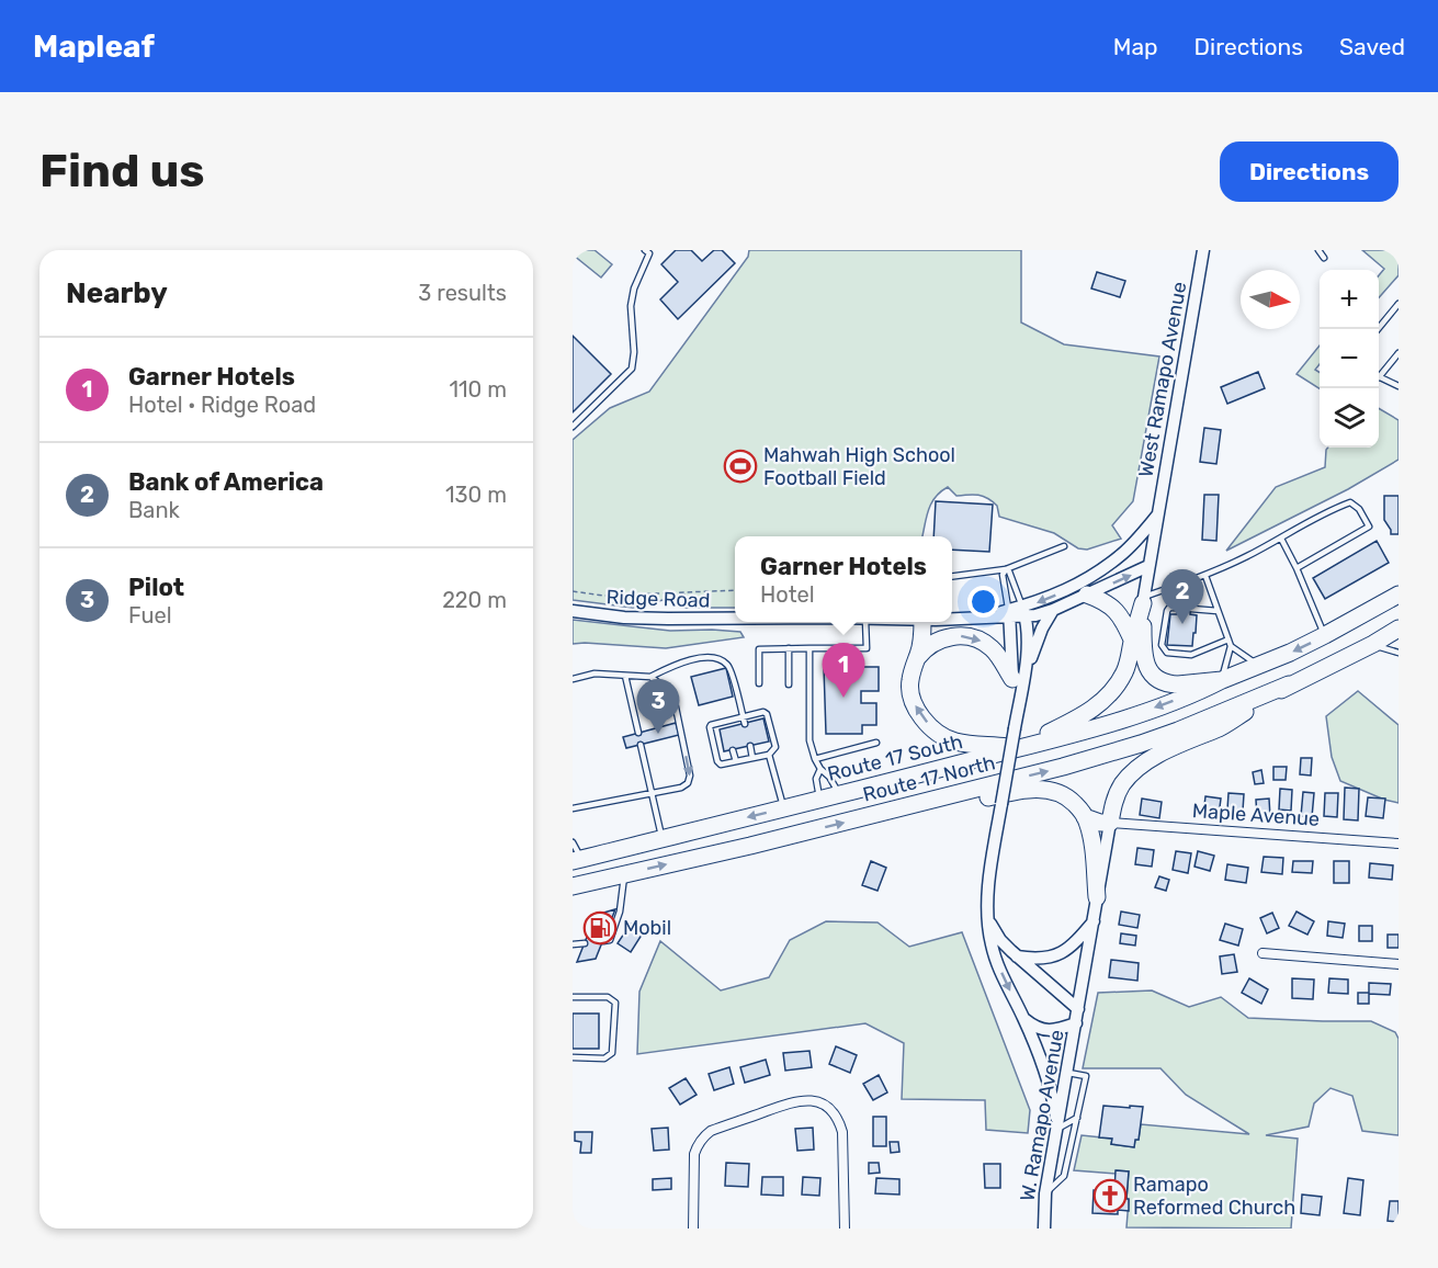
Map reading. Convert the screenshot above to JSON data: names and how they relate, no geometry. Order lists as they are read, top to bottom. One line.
{"streets":{"highway":["Route 17 South","Route 17 North"],"street":["West Ramapo Avenue","Ridge Road","Maple Avenue","W. Ramapo Avenue"]},"crossings":[["West Ramapo Avenue","Route 17 South"]],"places":{"sports":["Mahwah High School Football Field"],"fuel station":["Mobil"],"church":["Ramapo Reformed Church"]},"north":"right","page":{"header":"Mapleaf","nav":["Map","Directions","Saved"],"buttons":"Directions","title":"Find us","heading":["Nearby","3 results"],"map_buttons":["+","−"],"list":[{"mark":"1","name":"Garner Hotels","note":"Hotel · Ridge Road","value":"110 m"},{"mark":"2","name":"Bank of America","note":"Bank","value":"130 m"},{"mark":"3","name":"Pilot","note":"Fuel","value":"220 m"}],"popup":["Garner Hotels","Hotel"],"pins":["2","1","3"]}}
